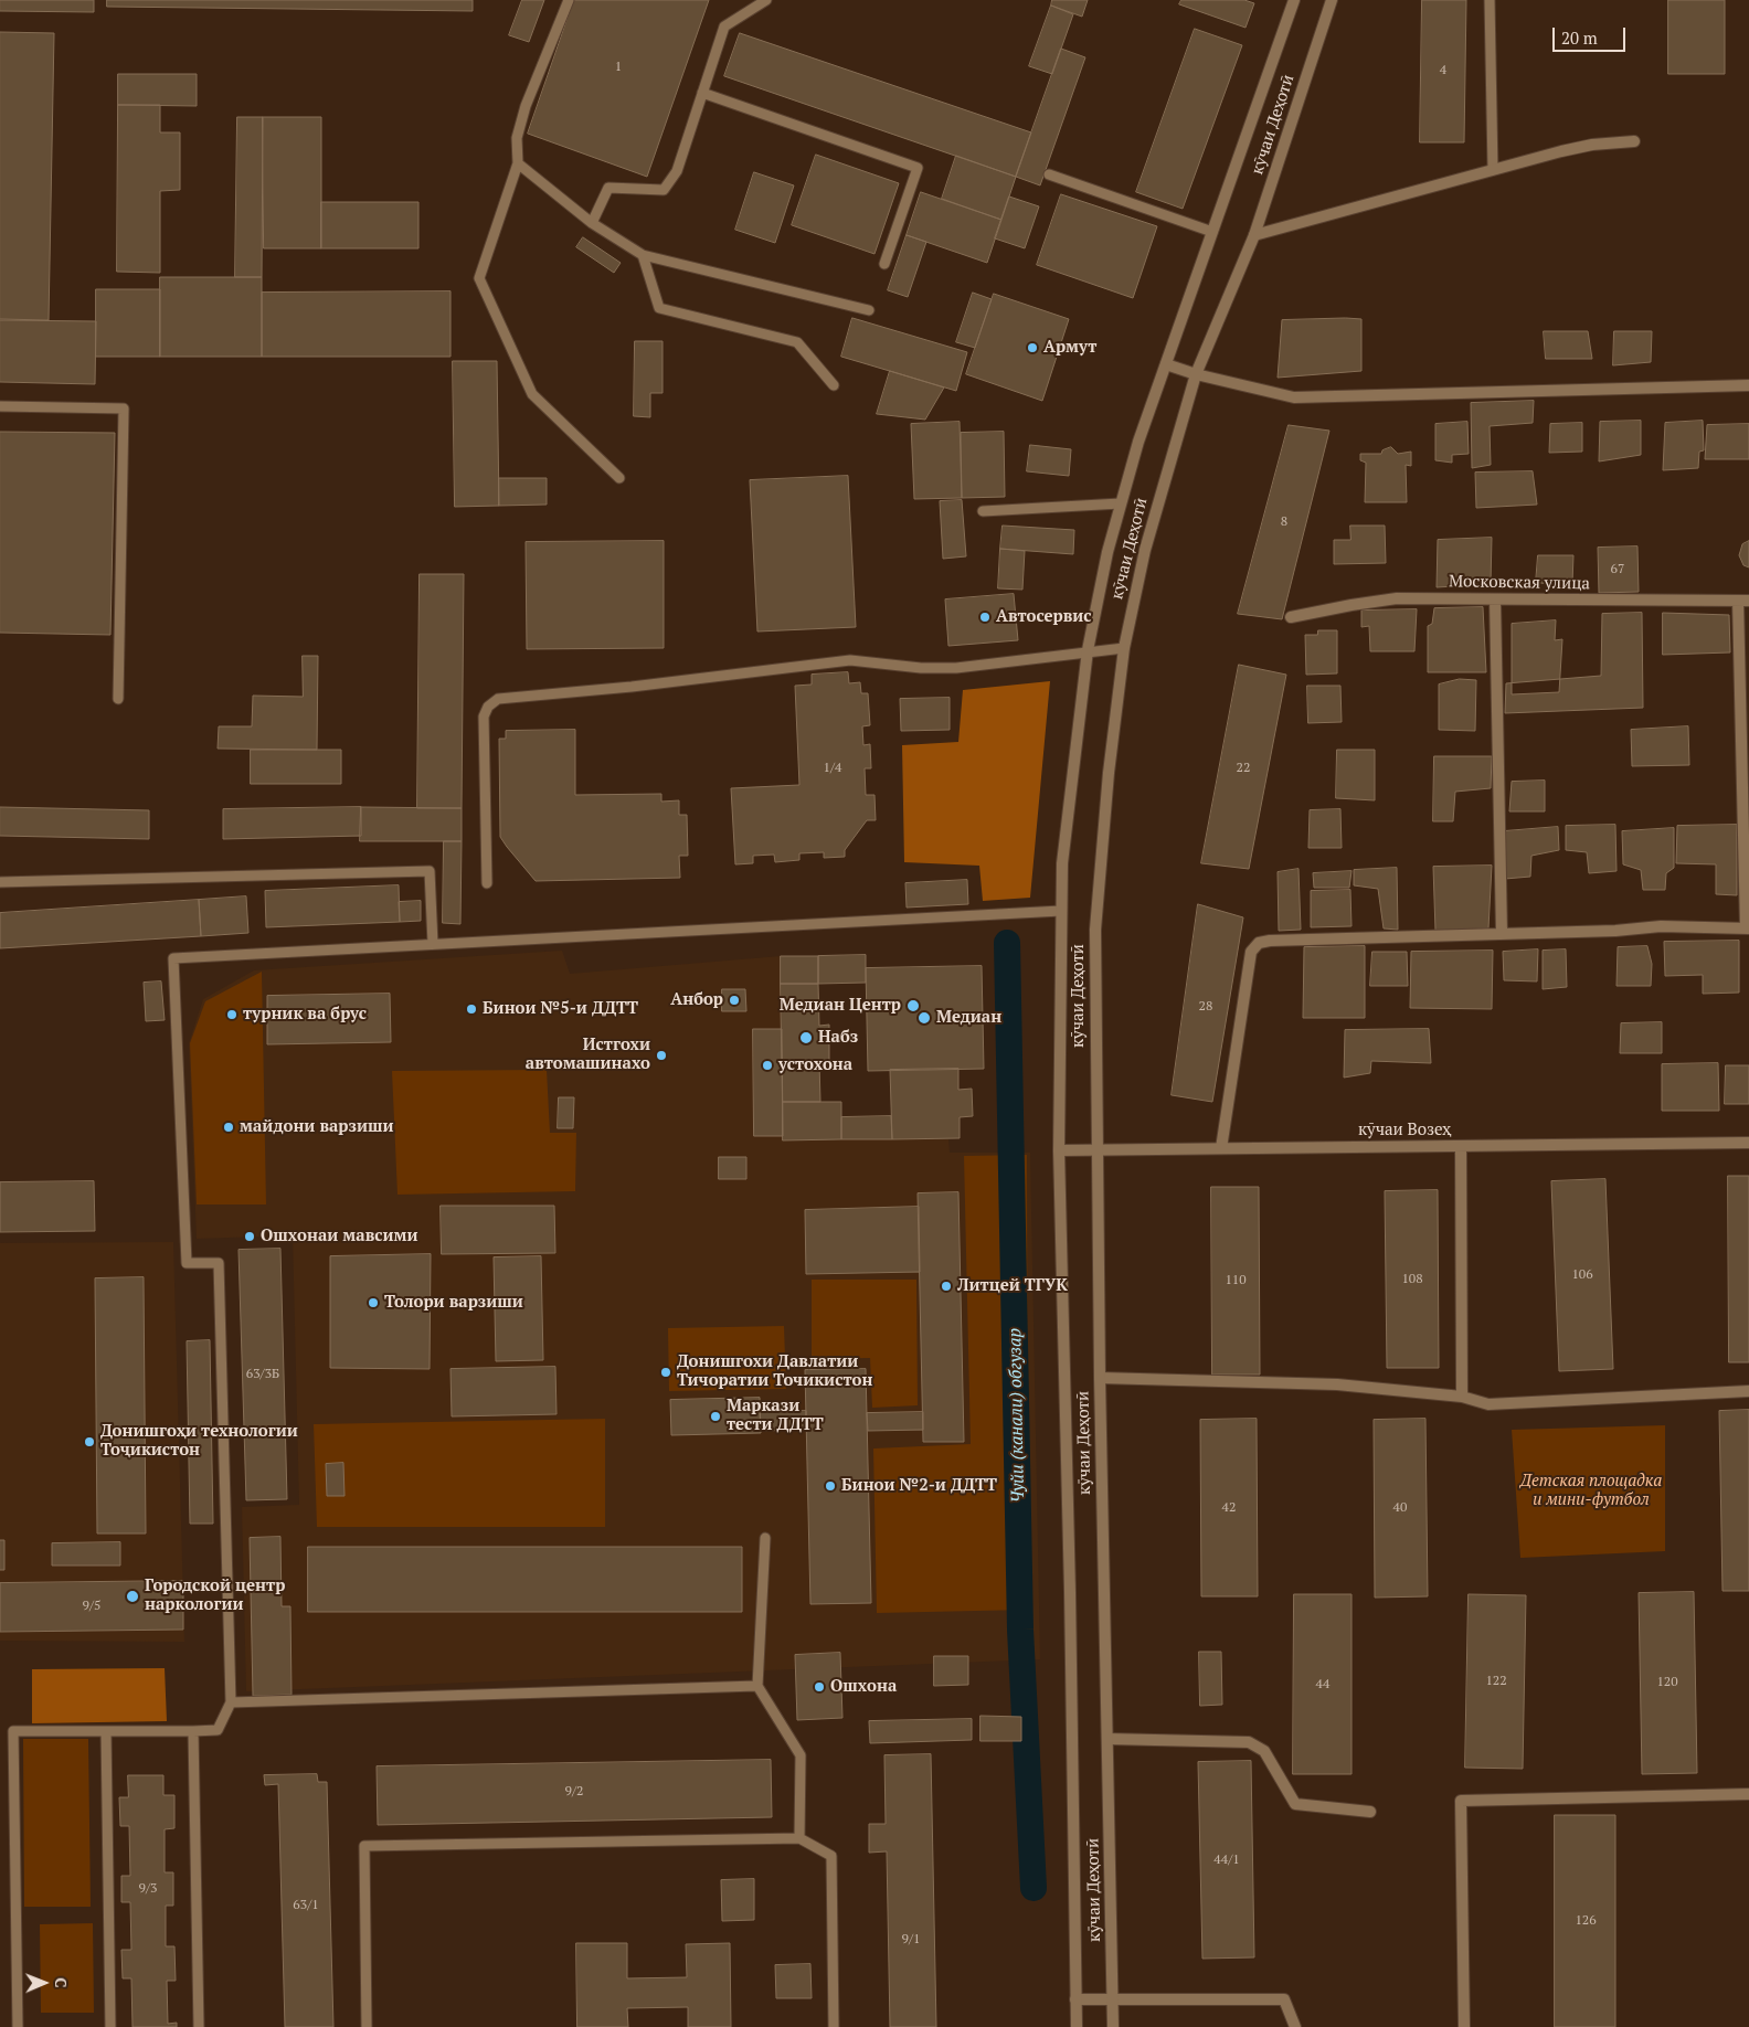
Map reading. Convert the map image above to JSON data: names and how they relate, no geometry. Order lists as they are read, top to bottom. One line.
{"streets":{"street":["кӯчаи Деҳотӣ","Московская улица","кӯчаи Возеҳ"]},"crossings":[["кӯчаи Деҳотӣ","кӯчаи Возеҳ"]],"water":["Чуйи (канали) обгузар"],"parks":["Детская площадка и мини-футбол"],"places":["Армут","Автосервис","Анбор","Медиан Центр","Бинои №5-и ДДТТ","турник ва брус","Медиан","Набз","Истгохи автомашинахо","устохона","майдони варзиши","Ошхонаи мавсими","Литцей ТГУК","Толори варзиши","Донишгохи Давлатии Тичоратии Точикистон","Маркази тести ДДТТ","Донишгоҳи технологии Тоҷикистон","Бинои №2-и ДДТТ","Городской центр наркологии","Ошхона"],"house_numbers":["1","4","8","67","1/4","22","28","106","108","110","63/3Б","42","40","9/5","122","120","44","9/2","44/1","9/3","63/1","126","9/1"],"scale_bar":"20 m","north":"right"}
